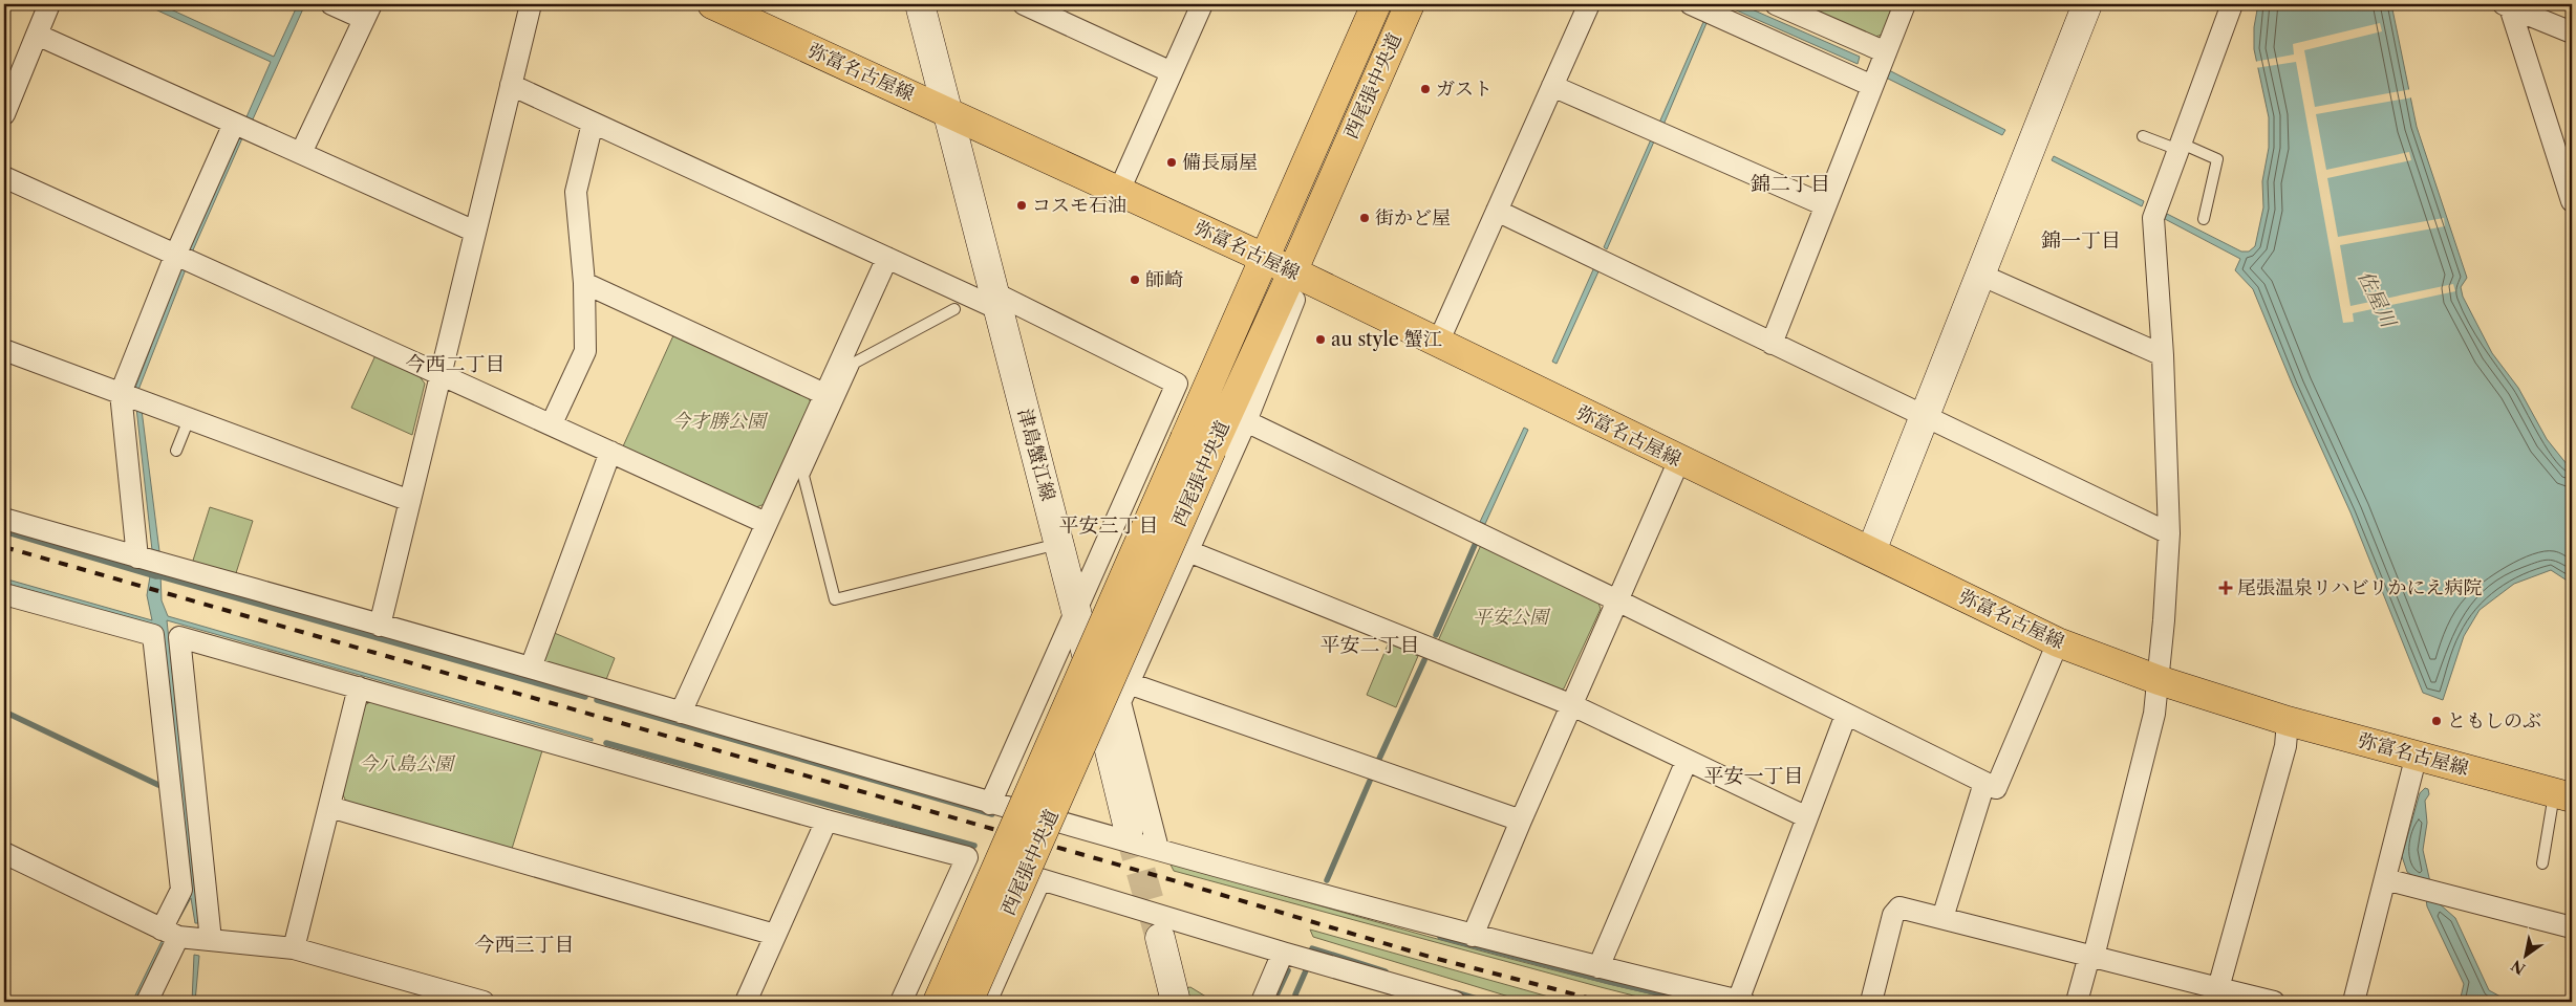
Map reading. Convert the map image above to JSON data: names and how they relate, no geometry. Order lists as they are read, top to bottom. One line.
{"streets":{"main road":["弥富名古屋線","西尾張中央道","津島蟹江線"]},"crossings":[["弥富名古屋線","西尾張中央道"],["弥富名古屋線","津島蟹江線"]],"districts":["錦二丁目","錦一丁目","今西二丁目","平安三丁目","平安二丁目","平安一丁目","今西三丁目"],"water":["佐屋川"],"parks":["今才勝公園","平安公園","今八島公園"],"places":{"other":["ガスト","備長扇屋","コスモ石油","街かど屋","師崎","au style 蟹江","ともしのぶ"],"health":["尾張温泉リハビリかにえ病院"]},"north":"bottom left"}
